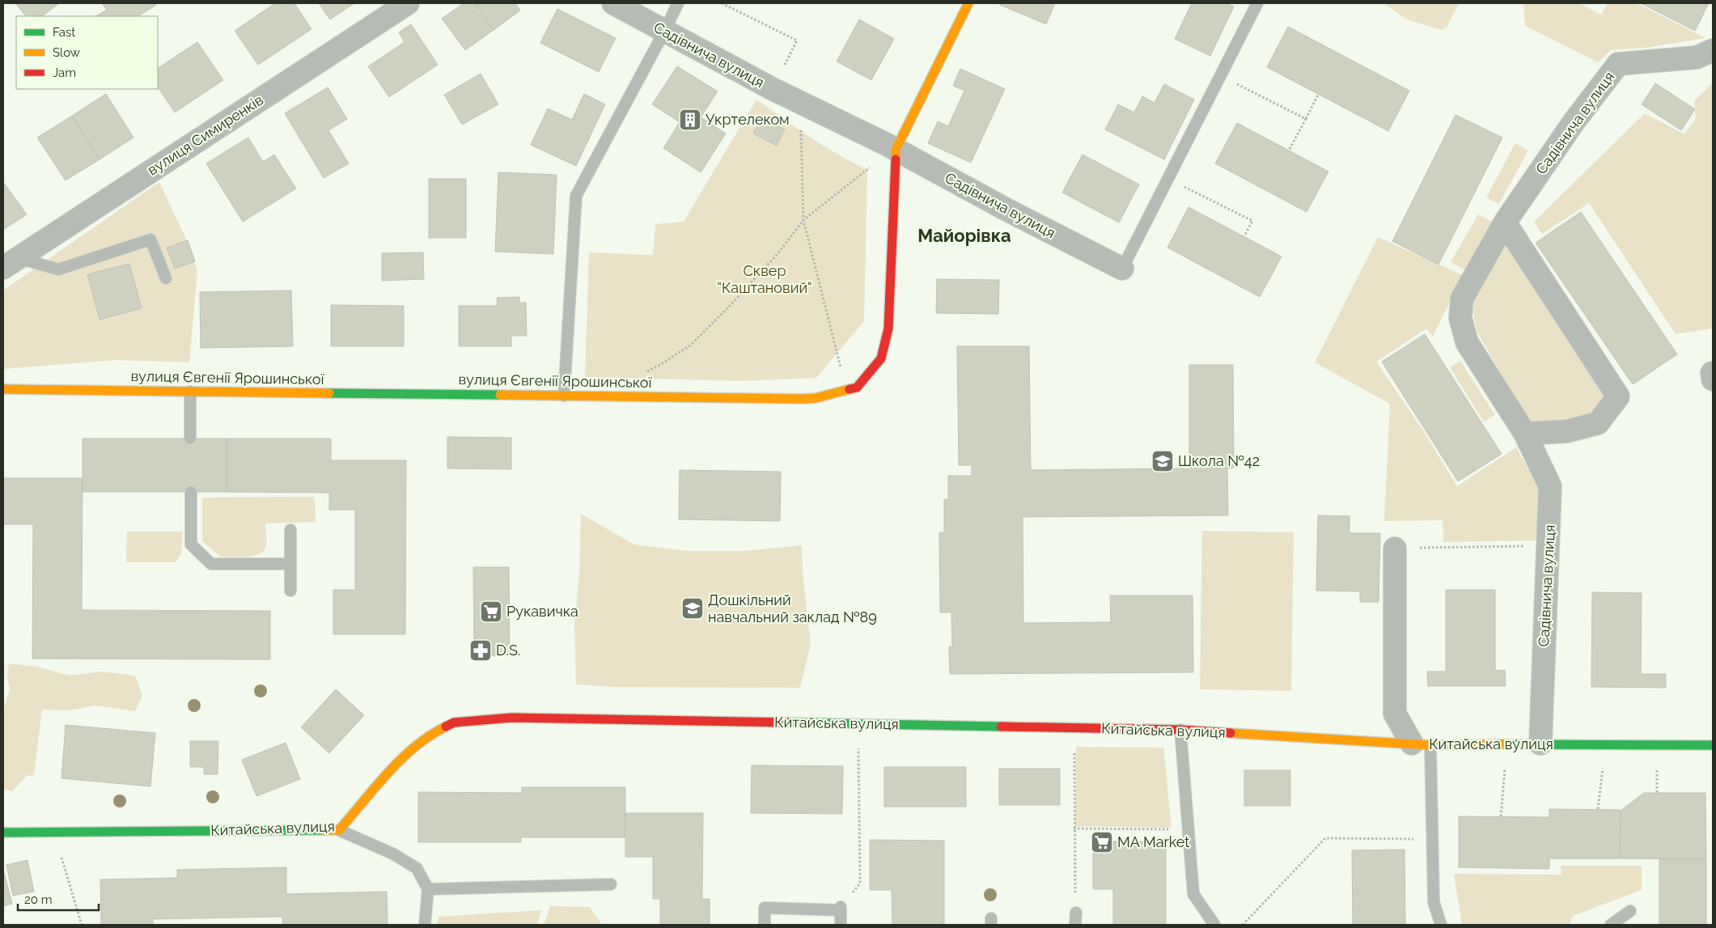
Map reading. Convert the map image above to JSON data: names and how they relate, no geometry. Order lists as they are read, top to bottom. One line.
{"streets":{"street":["Садівнича вулиця","вулиця Симиренків","вулиця Євгенії Ярошинської","Китайська вулиця"]},"crossings":[["Садівнича вулиця","вулиця Євгенії Ярошинської"],["Садівнича вулиця","Китайська вулиця"]],"districts":["Майорівка"],"parks":["Сквер “Каштановий“"],"places":{"building":["Укртелеком"],"school or university":["Школа №42","Дошкільний навчальний заклад №89"],"supermarket":["Рукавичка","MA Market"],"pharmacy":["D.S."]},"legend":["Fast","Slow","Jam"],"scale_bar":"20 m"}
